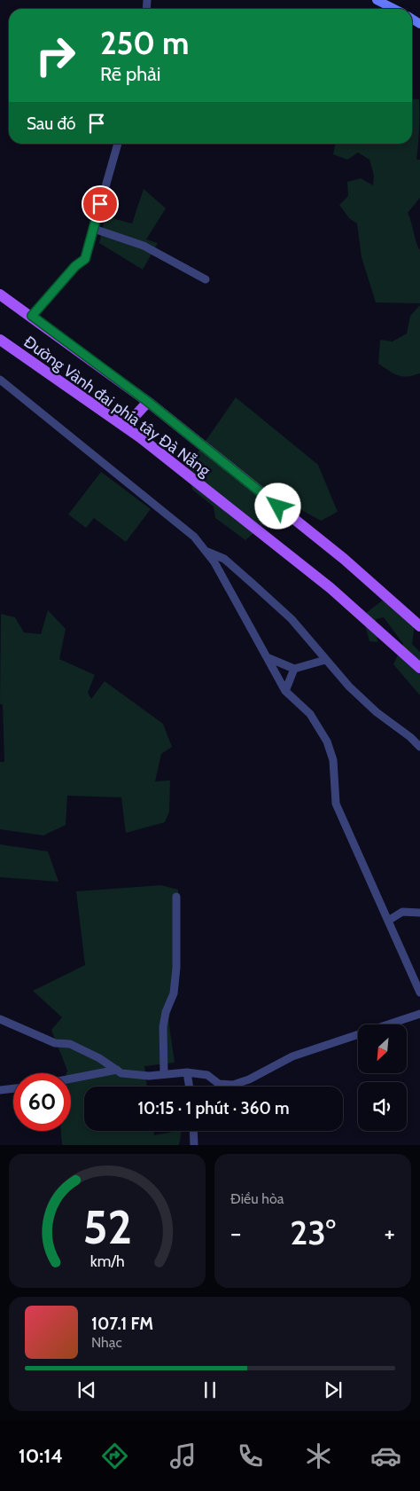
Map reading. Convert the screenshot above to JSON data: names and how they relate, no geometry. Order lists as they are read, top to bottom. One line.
{"streets":{"main road":["Đường Vành đai phía tây Đà Nẵng"]},"north":"bottom left","page":{"turn":["250 m","Rẽ phải"],"then":"Sau đó","limit":"60","trip":"10:15 · 1 phút · 360 m","tile":"Điều hòa","heat":["−","23°","+"],"song":["107.1 FM","Nhạc"],"tabs":"10:14","gauge":["52","km/h"]}}
